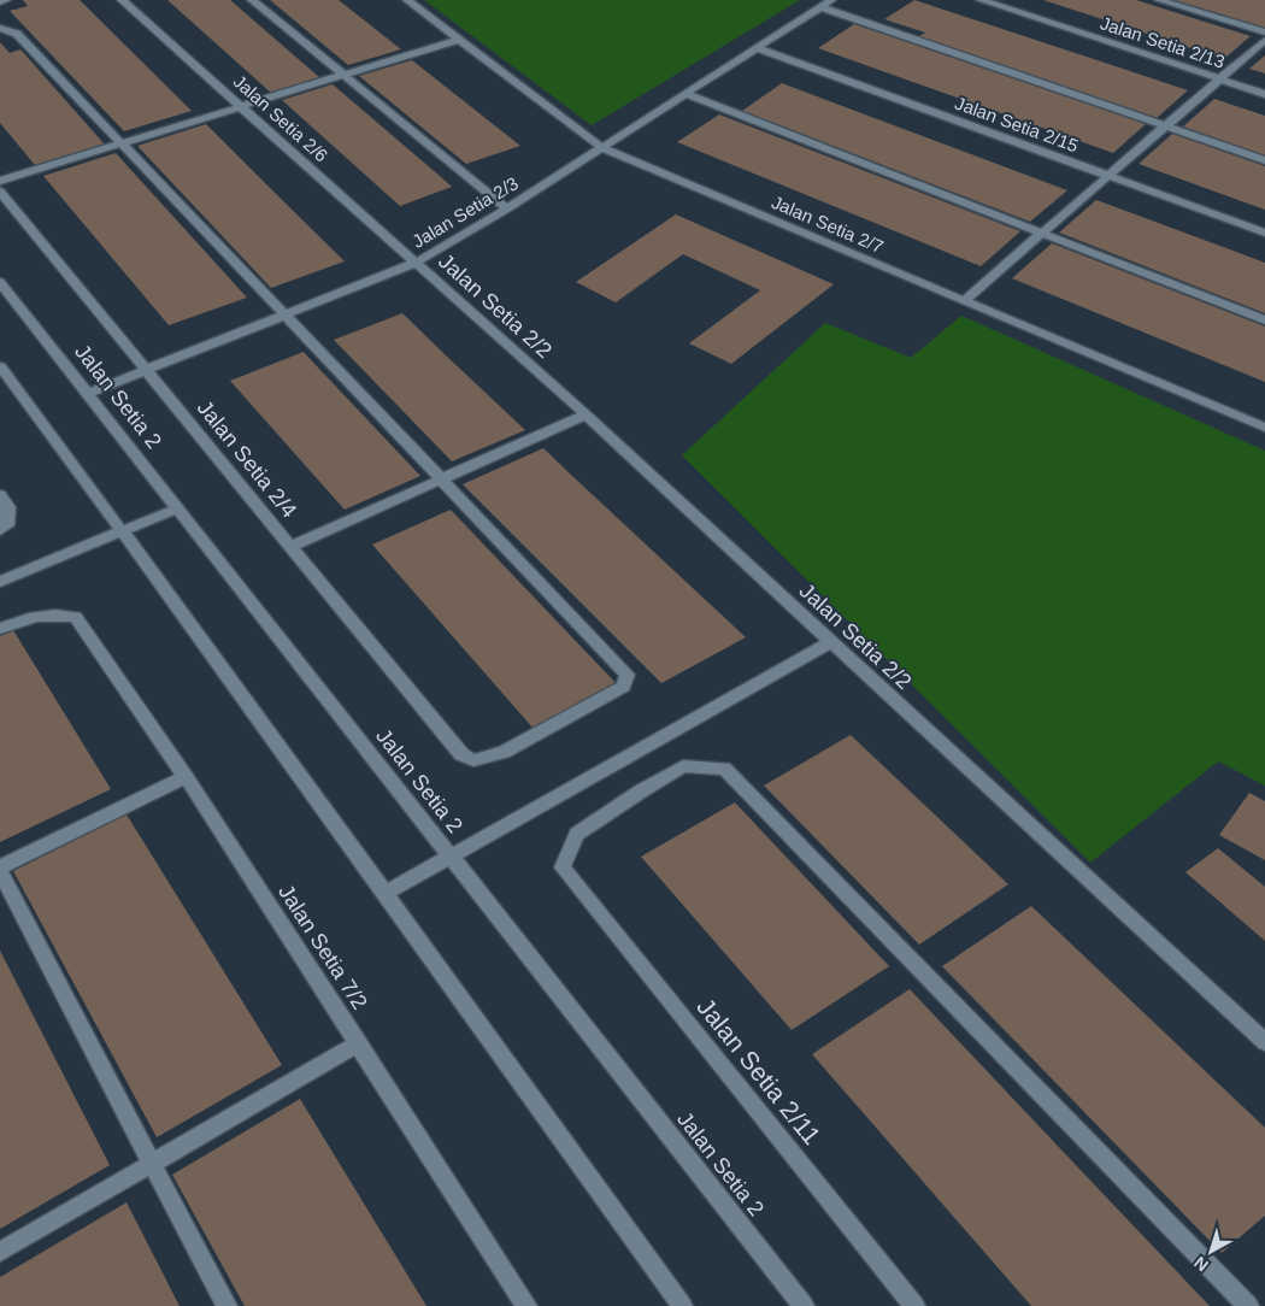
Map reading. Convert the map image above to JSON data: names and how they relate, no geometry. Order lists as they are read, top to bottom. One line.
{"streets":{"street":["Jalan Setia 2/13","Jalan Setia 2/6","Jalan Setia 2/15","Jalan Setia 2/3","Jalan Setia 2/7","Jalan Setia 2/2","Jalan Setia 2","Jalan Setia 2/4","Jalan Setia 7/2","Jalan Setia 2/11"]},"crossings":[["Jalan Setia 2/6","Jalan Setia 2/3"],["Jalan Setia 2/6","Jalan Setia 2/2"],["Jalan Setia 2/15","Jalan Setia 2/3"],["Jalan Setia 2/3","Jalan Setia 2/7"],["Jalan Setia 2/3","Jalan Setia 2/2"],["Jalan Setia 2/3","Jalan Setia 2"],["Jalan Setia 2/3","Jalan Setia 2/4"]],"north":"bottom left"}
